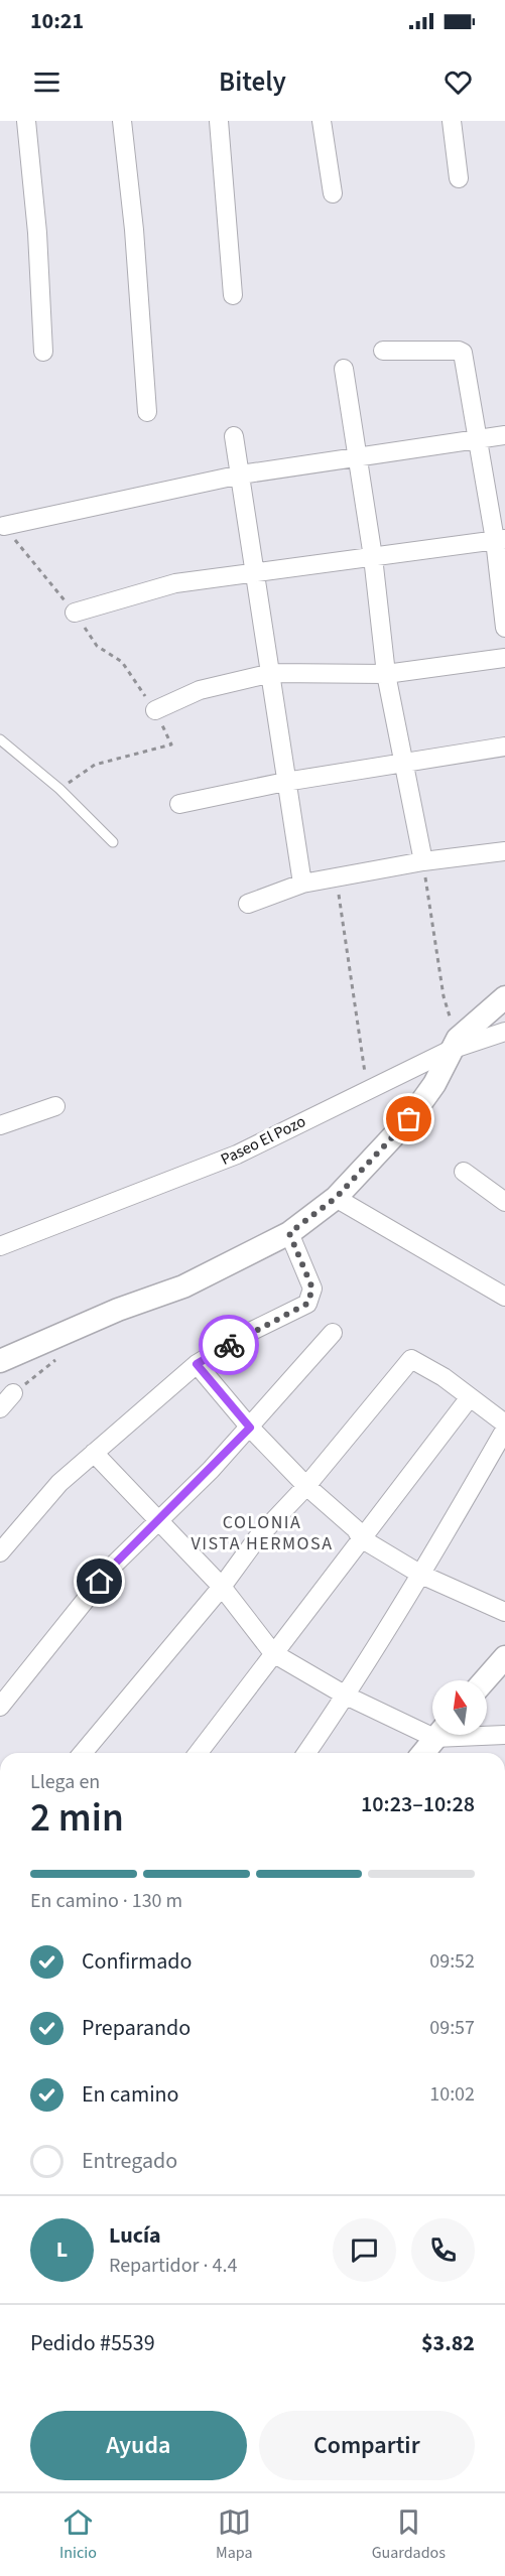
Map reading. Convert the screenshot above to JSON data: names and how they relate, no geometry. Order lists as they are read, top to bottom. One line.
{"streets":{"street":["Paseo El Pozo"]},"districts":["COLONIA VISTA HERMOSA"],"north":"top","page":{"status":"10:21","header":"Bitely","heading":["2 min","Llega en","10:23–10:28"],"panel":["Lucía","Repartidor · 4.4","Pedido #5539","$3.82"],"bar":"En camino · 130 m","list":[["Confirmado","09:52"],["Preparando","09:57"],["En camino","10:02"],"Entregado"],"round":"L","buttons":["Ayuda","Compartir"],"tabs":["Inicio","Mapa","Guardados"]}}
